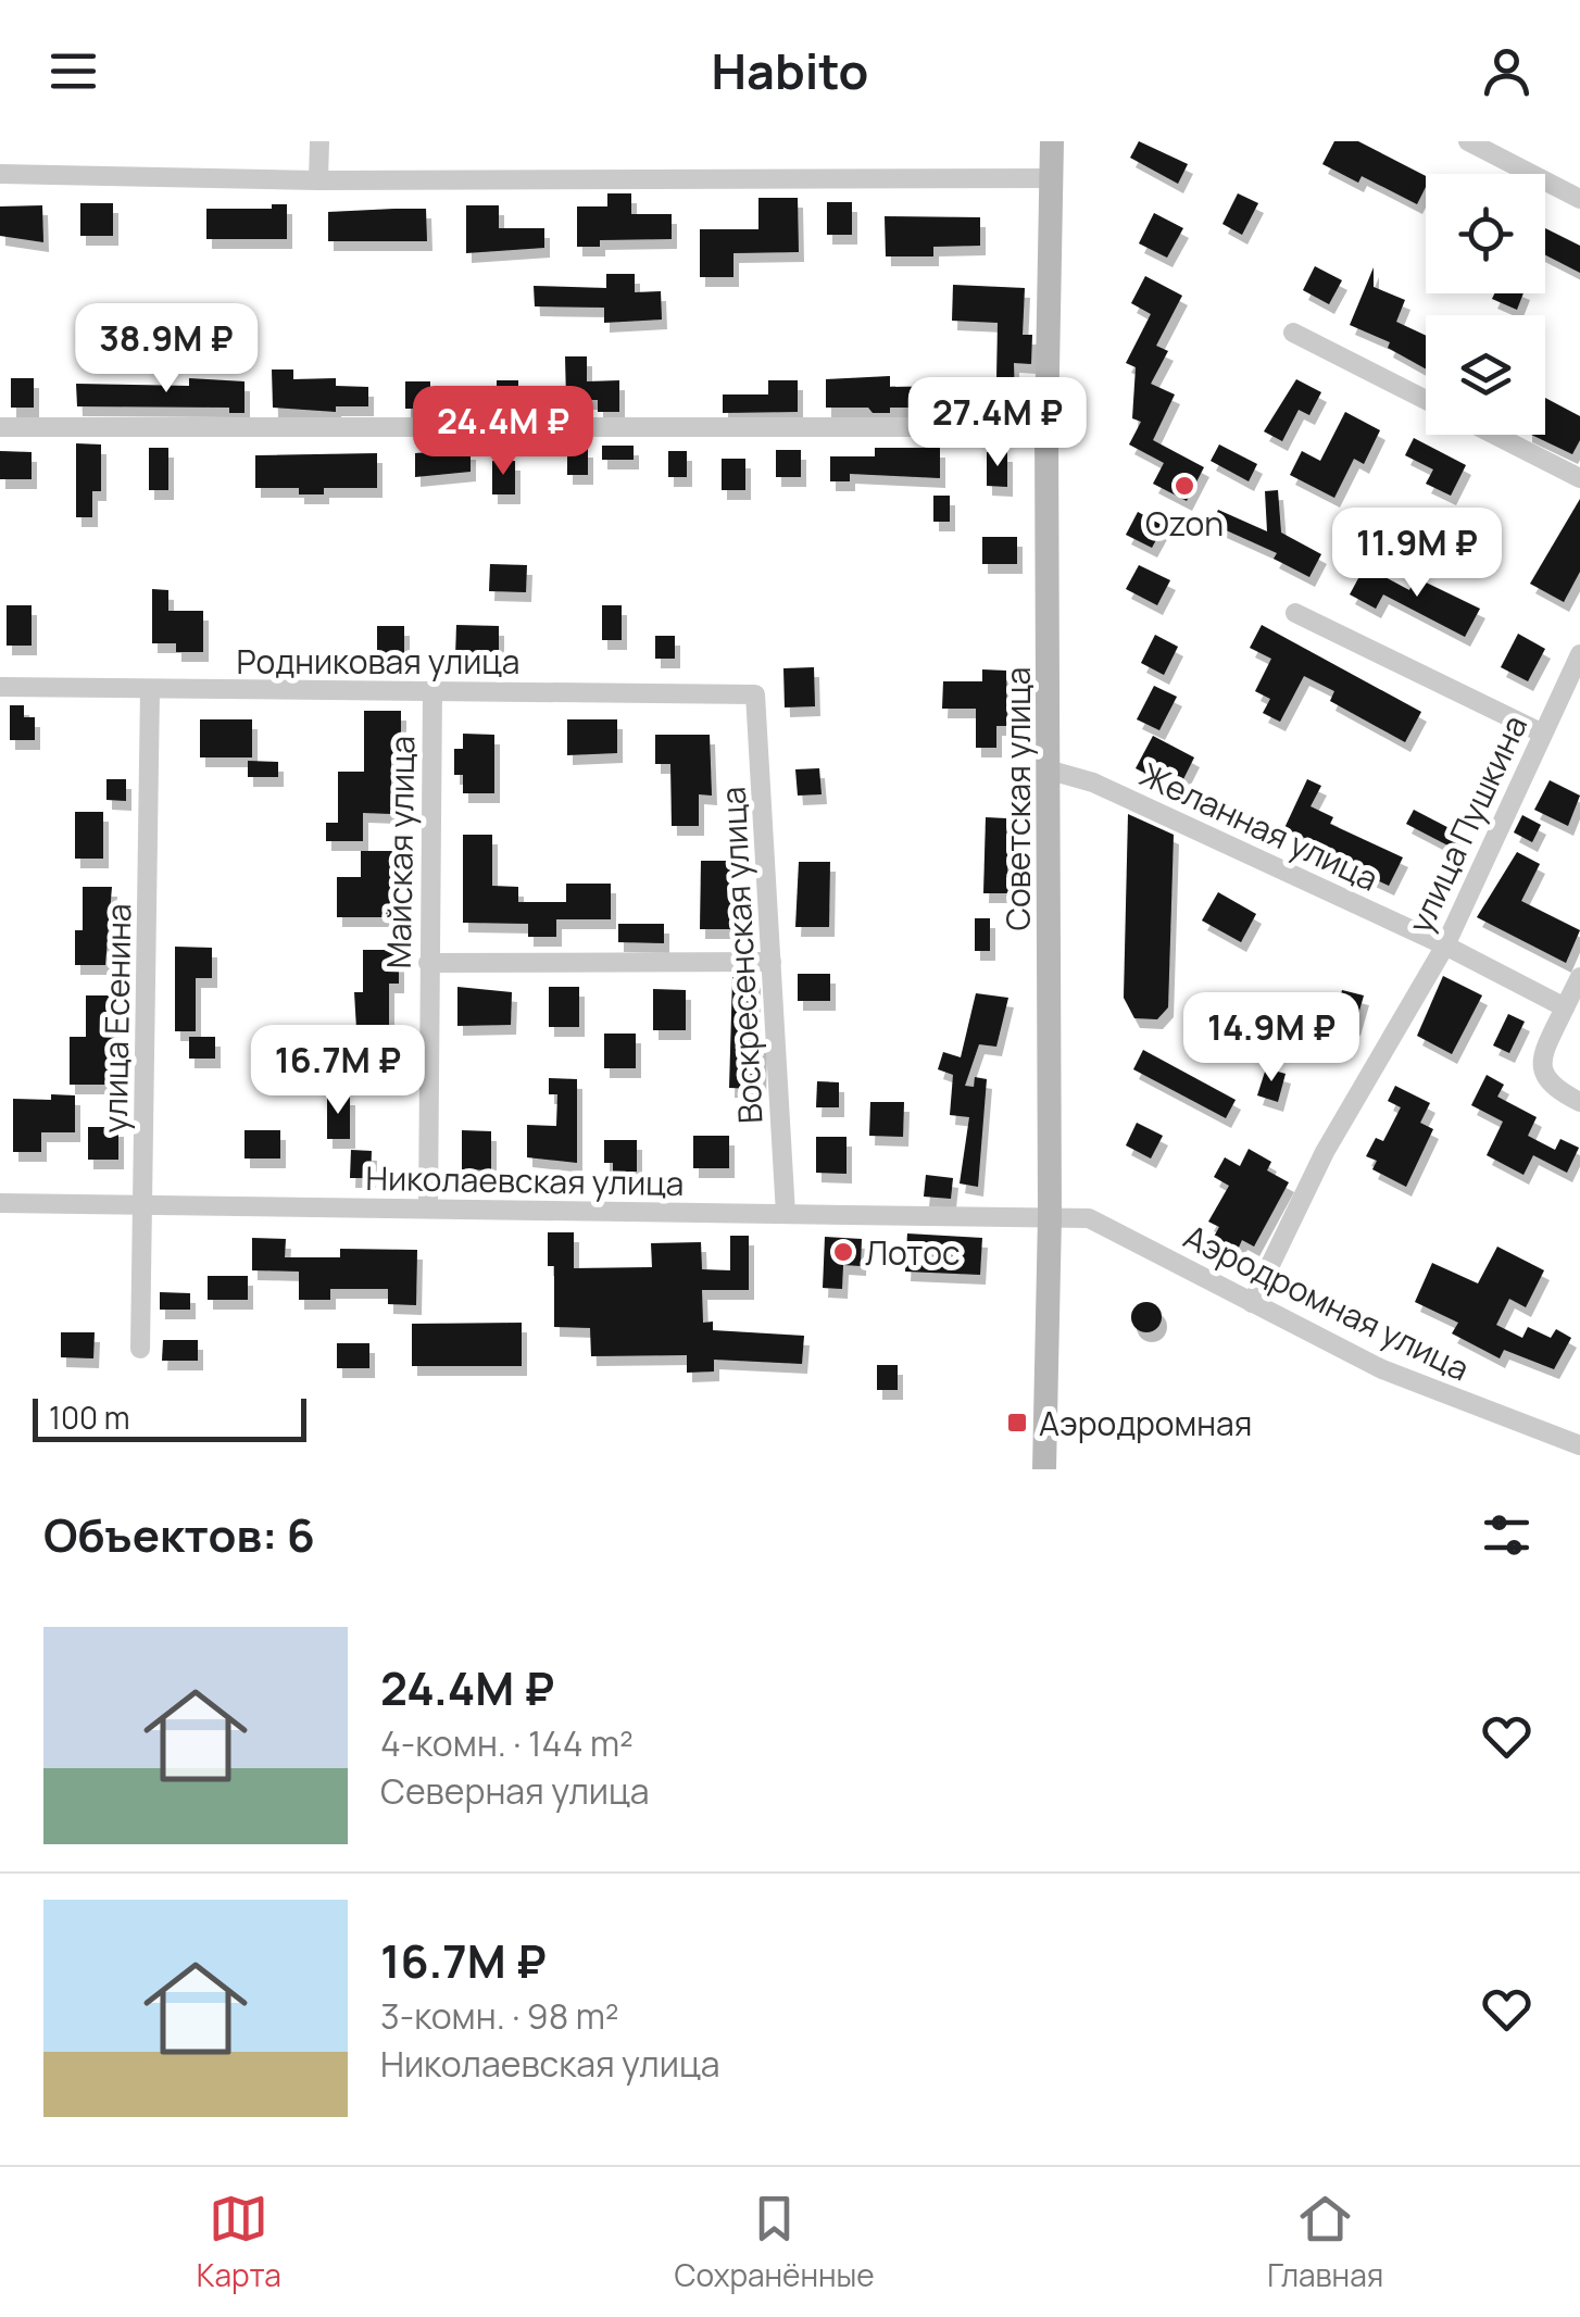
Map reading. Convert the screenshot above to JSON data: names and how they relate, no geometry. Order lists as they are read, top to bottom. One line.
{"streets":{"main road":["Советская улица"],"street":["Родниковая улица","улица Пушкина","Желанная улица","Майская улица","Воскресенская улица","улица Есенина","Николаевская улица","Аэродромная улица"]},"crossings":[["Родниковая улица","Майская улица"],["Родниковая улица","Воскресенская улица"],["Родниковая улица","улица Есенина"],["Советская улица","Желанная улица"],["Советская улица","Николаевская улица"],["Советская улица","Аэродромная улица"],["улица Пушкина","Желанная улица"],["улица Пушкина","Аэродромная улица"],["Майская улица","Николаевская улица"],["Воскресенская улица","Николаевская улица"],["улица Есенина","Николаевская улица"],["Николаевская улица","Аэродромная улица"]],"places":{"other":["Ozon","Лотос"],"transit":["Аэродромная"]},"scale_bar":"100 m","page":{"header":"Habito","price":["38.9M ₽","27.4M ₽","24.4M ₽","11.9M ₽","14.9M ₽","16.7M ₽"],"scale":"100 m","heading":"Объектов: 6","list":[{"name":"24.4M ₽","note":"4-комн. · 144 m² · Северная улица"},{"name":"16.7M ₽","note":"3-комн. · 98 m² · Николаевская улица"}],"tabs":["Карта","Сохранённые","Главная"]}}
